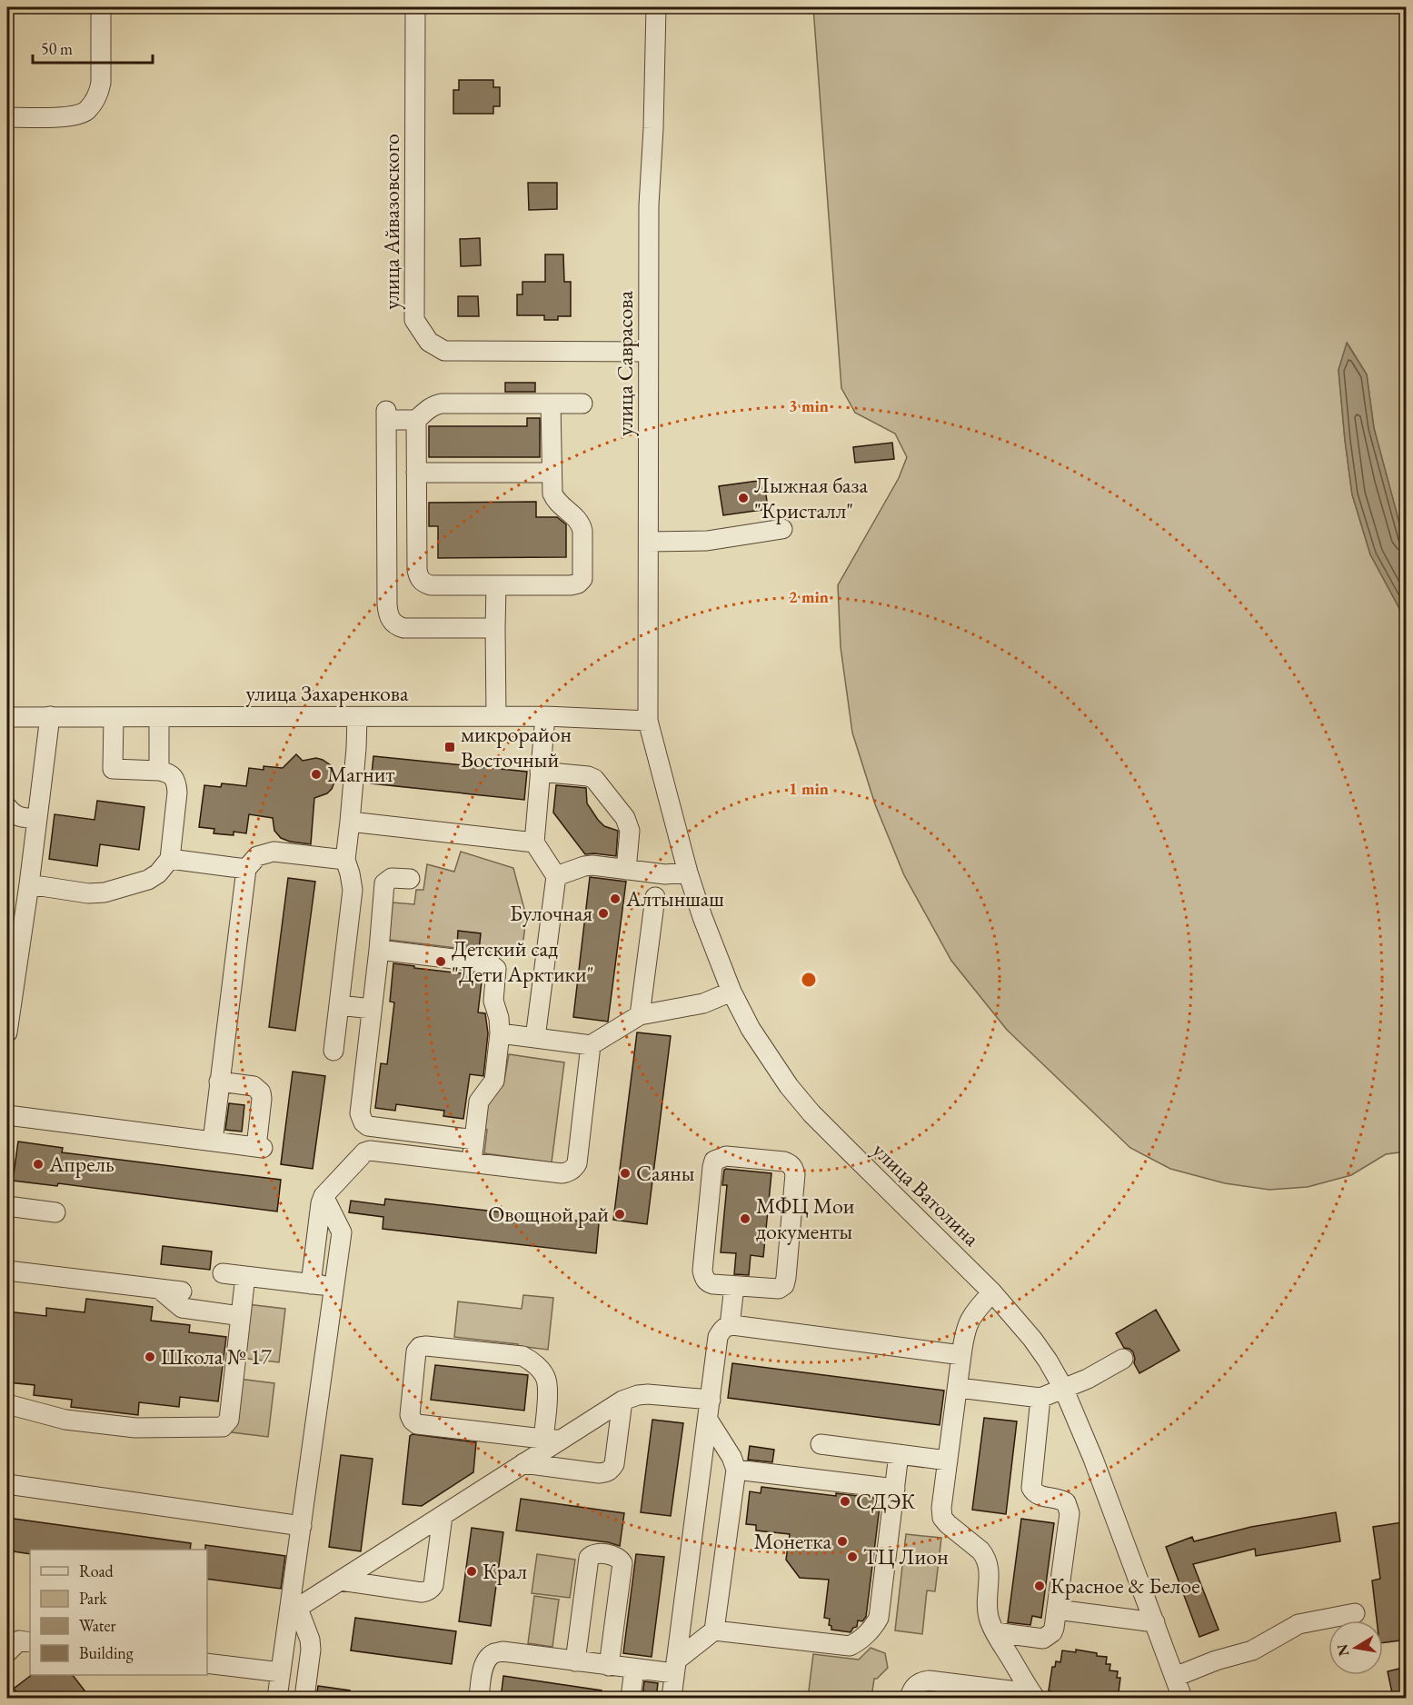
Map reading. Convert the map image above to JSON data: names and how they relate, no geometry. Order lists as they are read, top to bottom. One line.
{"streets":{"street":["улица Айвазовского","улица Саврасова","улица Захаренкова","улица Ватолина"]},"crossings":[["улица Айвазовского","улица Саврасова"],["улица Саврасова","улица Захаренкова"],["улица Саврасова","улица Ватолина"],["улица Захаренкова","улица Ватолина"]],"places":{"other":["Лыжная база \"Кристалл\"","Магнит","Алтыншаш","Булочная","Детский сад \"Дети Арктики\"","Апрель","Саяны","Овощной рай","МФЦ Мои документы","Школа № 17","СДЭК","Монетка","ТЦ Лион","Крал","Красное & Белое"],"transit":["микрорайон Восточный"]},"legend":["Road","Park","Water","Building"],"scale_bar":"50 m","north":"left","rings":["3 min","2 min","1 min"]}
